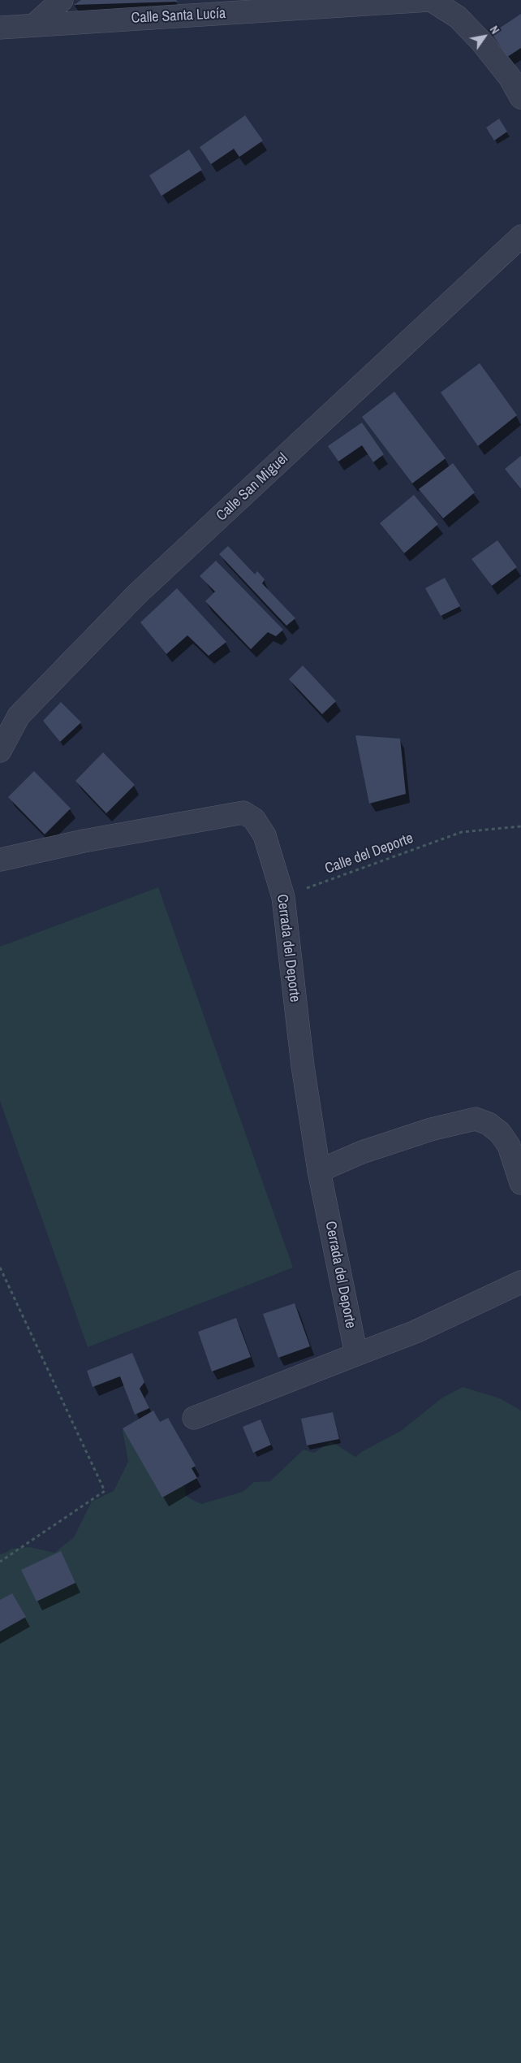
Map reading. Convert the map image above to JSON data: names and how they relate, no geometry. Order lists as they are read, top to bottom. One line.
{"streets":{"street":["Calle Santa Lucía","Calle San Miguel","Cerrada del Deporte"],"path":["Calle del Deporte"]},"crossings":[["Calle del Deporte","Cerrada del Deporte"]],"north":"top right"}
